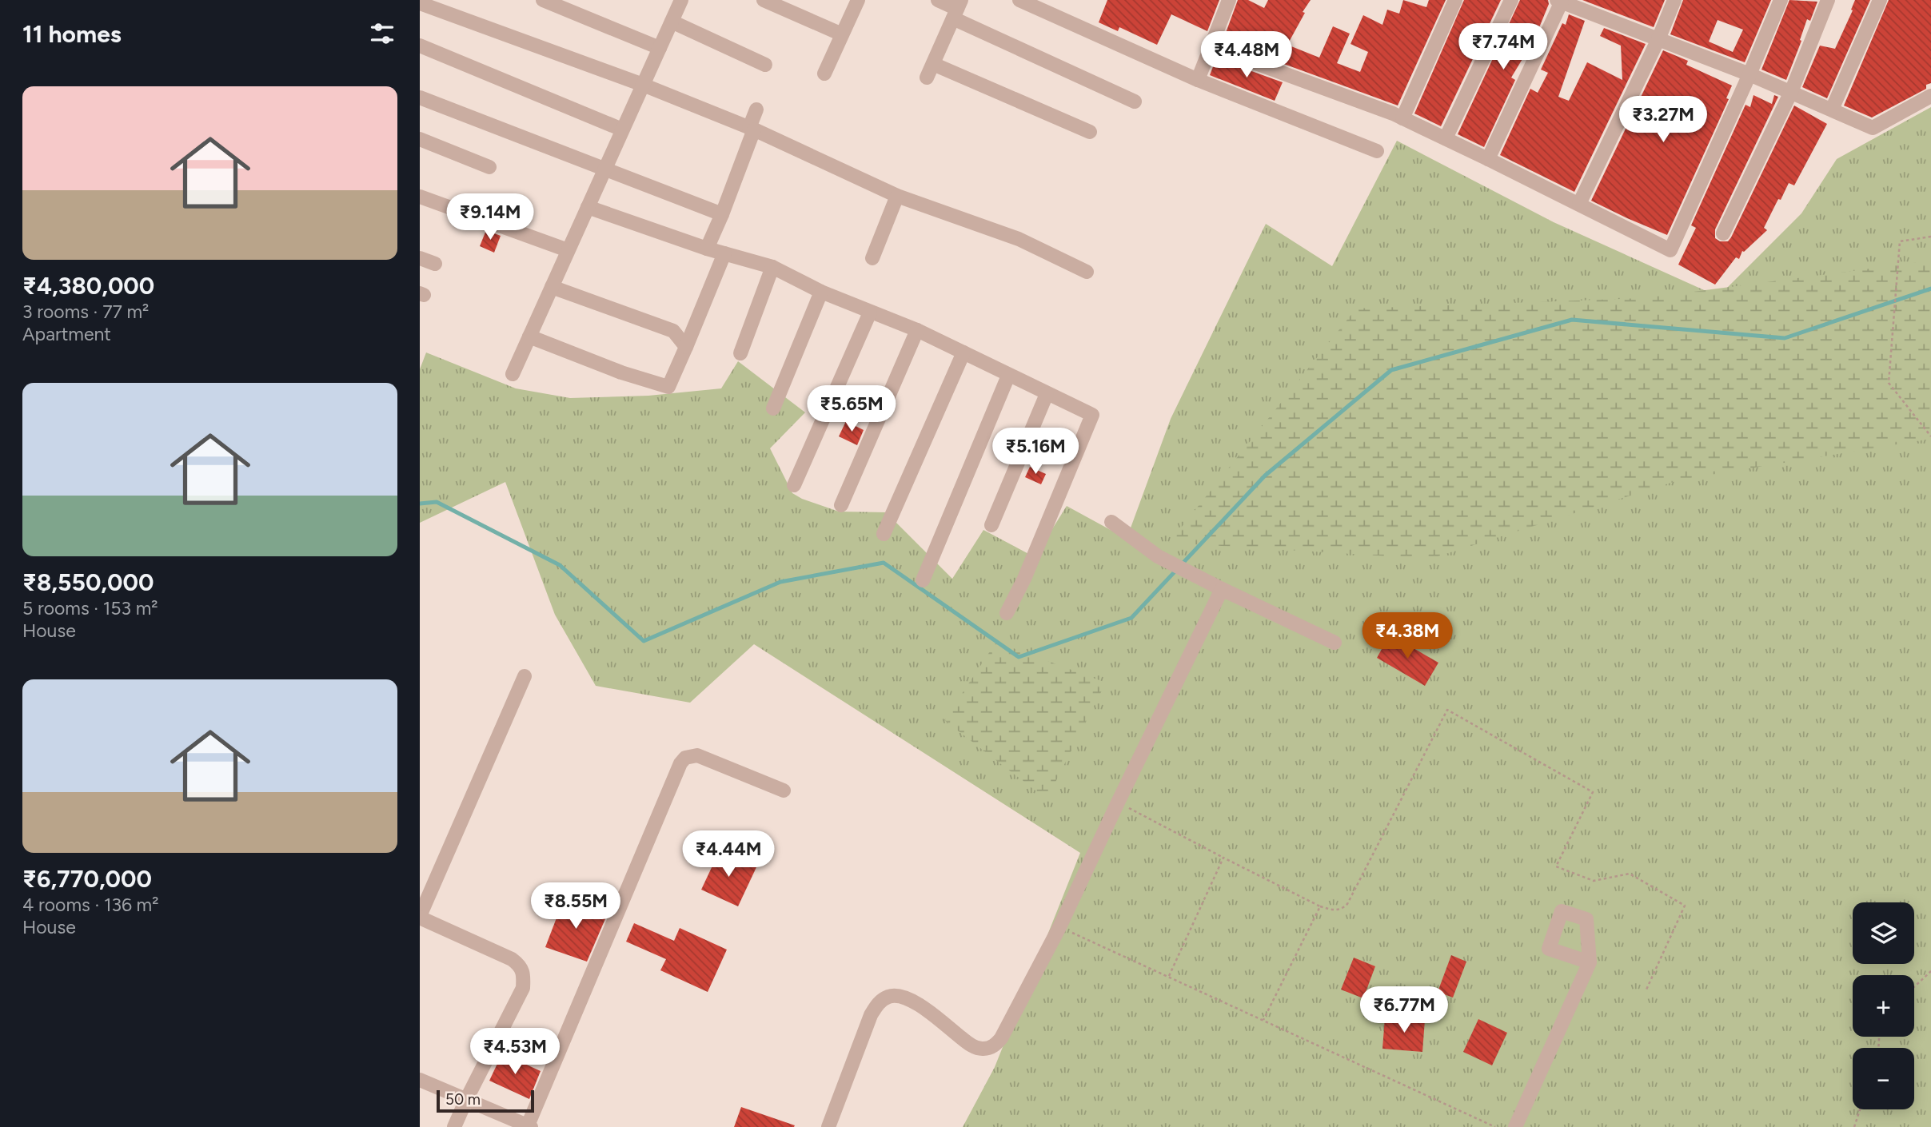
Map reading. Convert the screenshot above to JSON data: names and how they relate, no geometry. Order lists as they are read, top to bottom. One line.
{"scale_bar":"50 m","page":{"heading":"11 homes","price":["₹7.74M","₹4.48M","₹3.27M","₹9.14M","₹5.65M","₹5.16M","₹4.38M","₹4.44M","₹8.55M","₹6.77M","₹4.53M"],"list":[{"name":"₹4,380,000","note":"3 rooms · 77 m² · Apartment"},{"name":"₹8,550,000","note":"5 rooms · 153 m² · House"},{"name":"₹6,770,000","note":"4 rooms · 136 m² · House"}],"map_buttons":["+","−"],"scale":"50 m"}}
